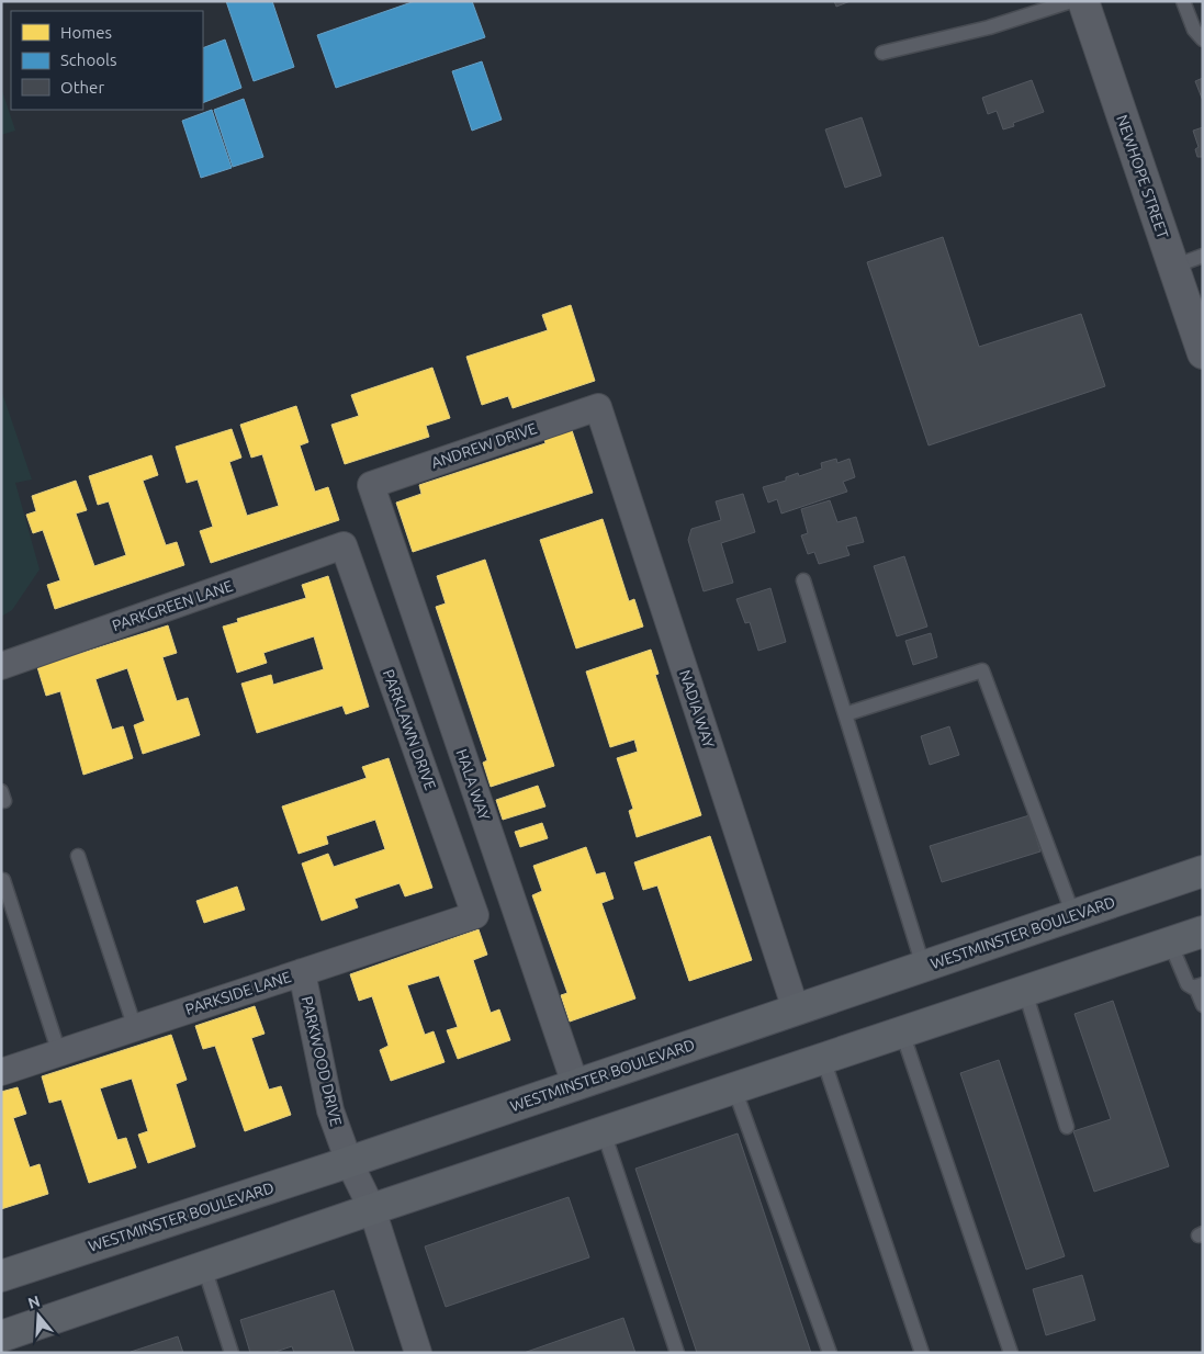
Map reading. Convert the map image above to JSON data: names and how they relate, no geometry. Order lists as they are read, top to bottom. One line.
{"streets":{"main road":["WESTMINSTER BOULEVARD"],"street":["NEWHOPE STREET","ANDREW DRIVE","PARKGREEN LANE","NADIA WAY","PARKLAWN DRIVE","HALA WAY","PARKSIDE LANE","PARKWOOD DRIVE"]},"crossings":[["ANDREW DRIVE","NADIA WAY"],["ANDREW DRIVE","HALA WAY"],["PARKGREEN LANE","PARKLAWN DRIVE"],["NADIA WAY","WESTMINSTER BOULEVARD"],["PARKLAWN DRIVE","PARKSIDE LANE"],["HALA WAY","WESTMINSTER BOULEVARD"],["WESTMINSTER BOULEVARD","PARKWOOD DRIVE"],["PARKSIDE LANE","PARKWOOD DRIVE"]],"legend":["Homes","Schools","Other"],"north":"top"}
